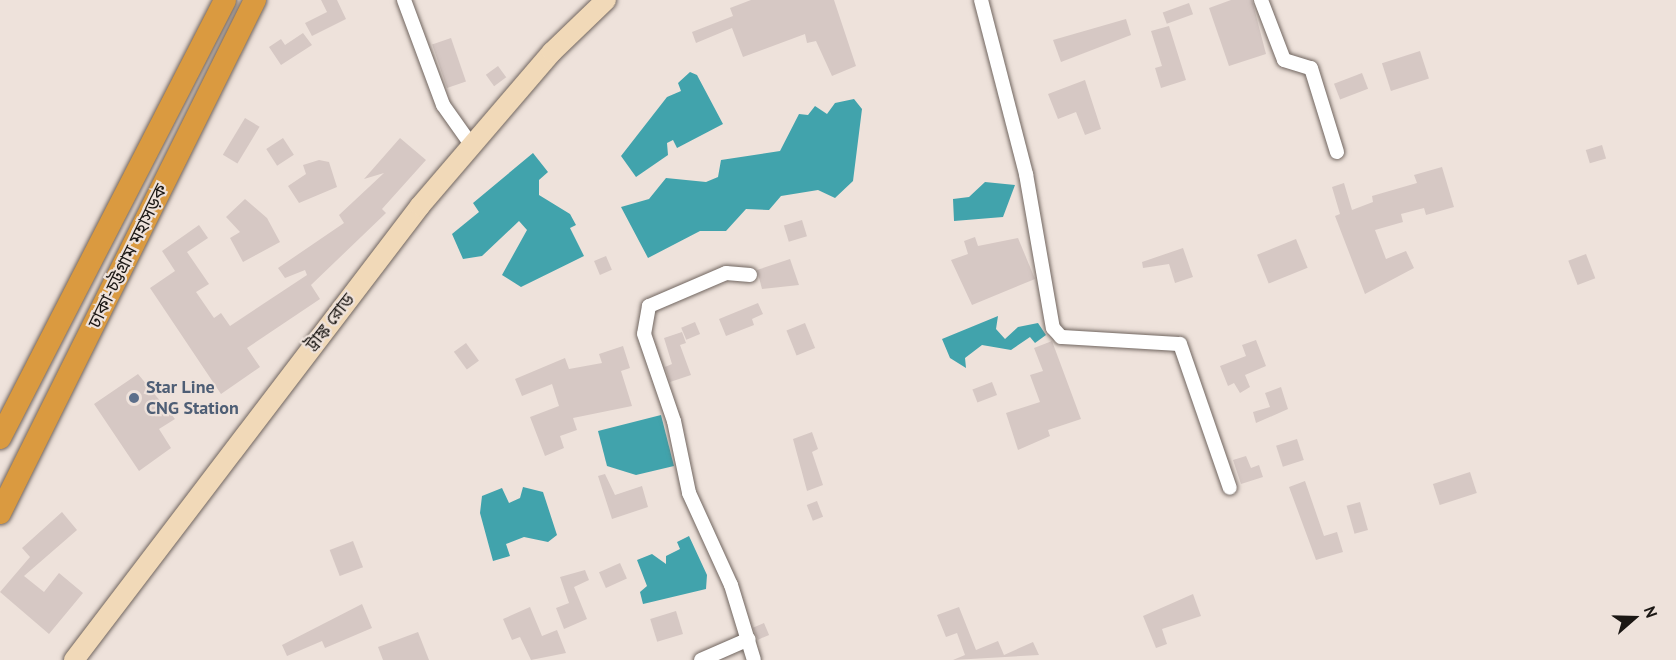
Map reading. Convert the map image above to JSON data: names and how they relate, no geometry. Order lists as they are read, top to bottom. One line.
{"streets":{"highway":["ঢাকা-চট্টগ্রাম মহাসড়ক"],"main road":["ট্রাঙ্ক রোড"]},"places":["Star Line CNG Station"],"north":"right"}
